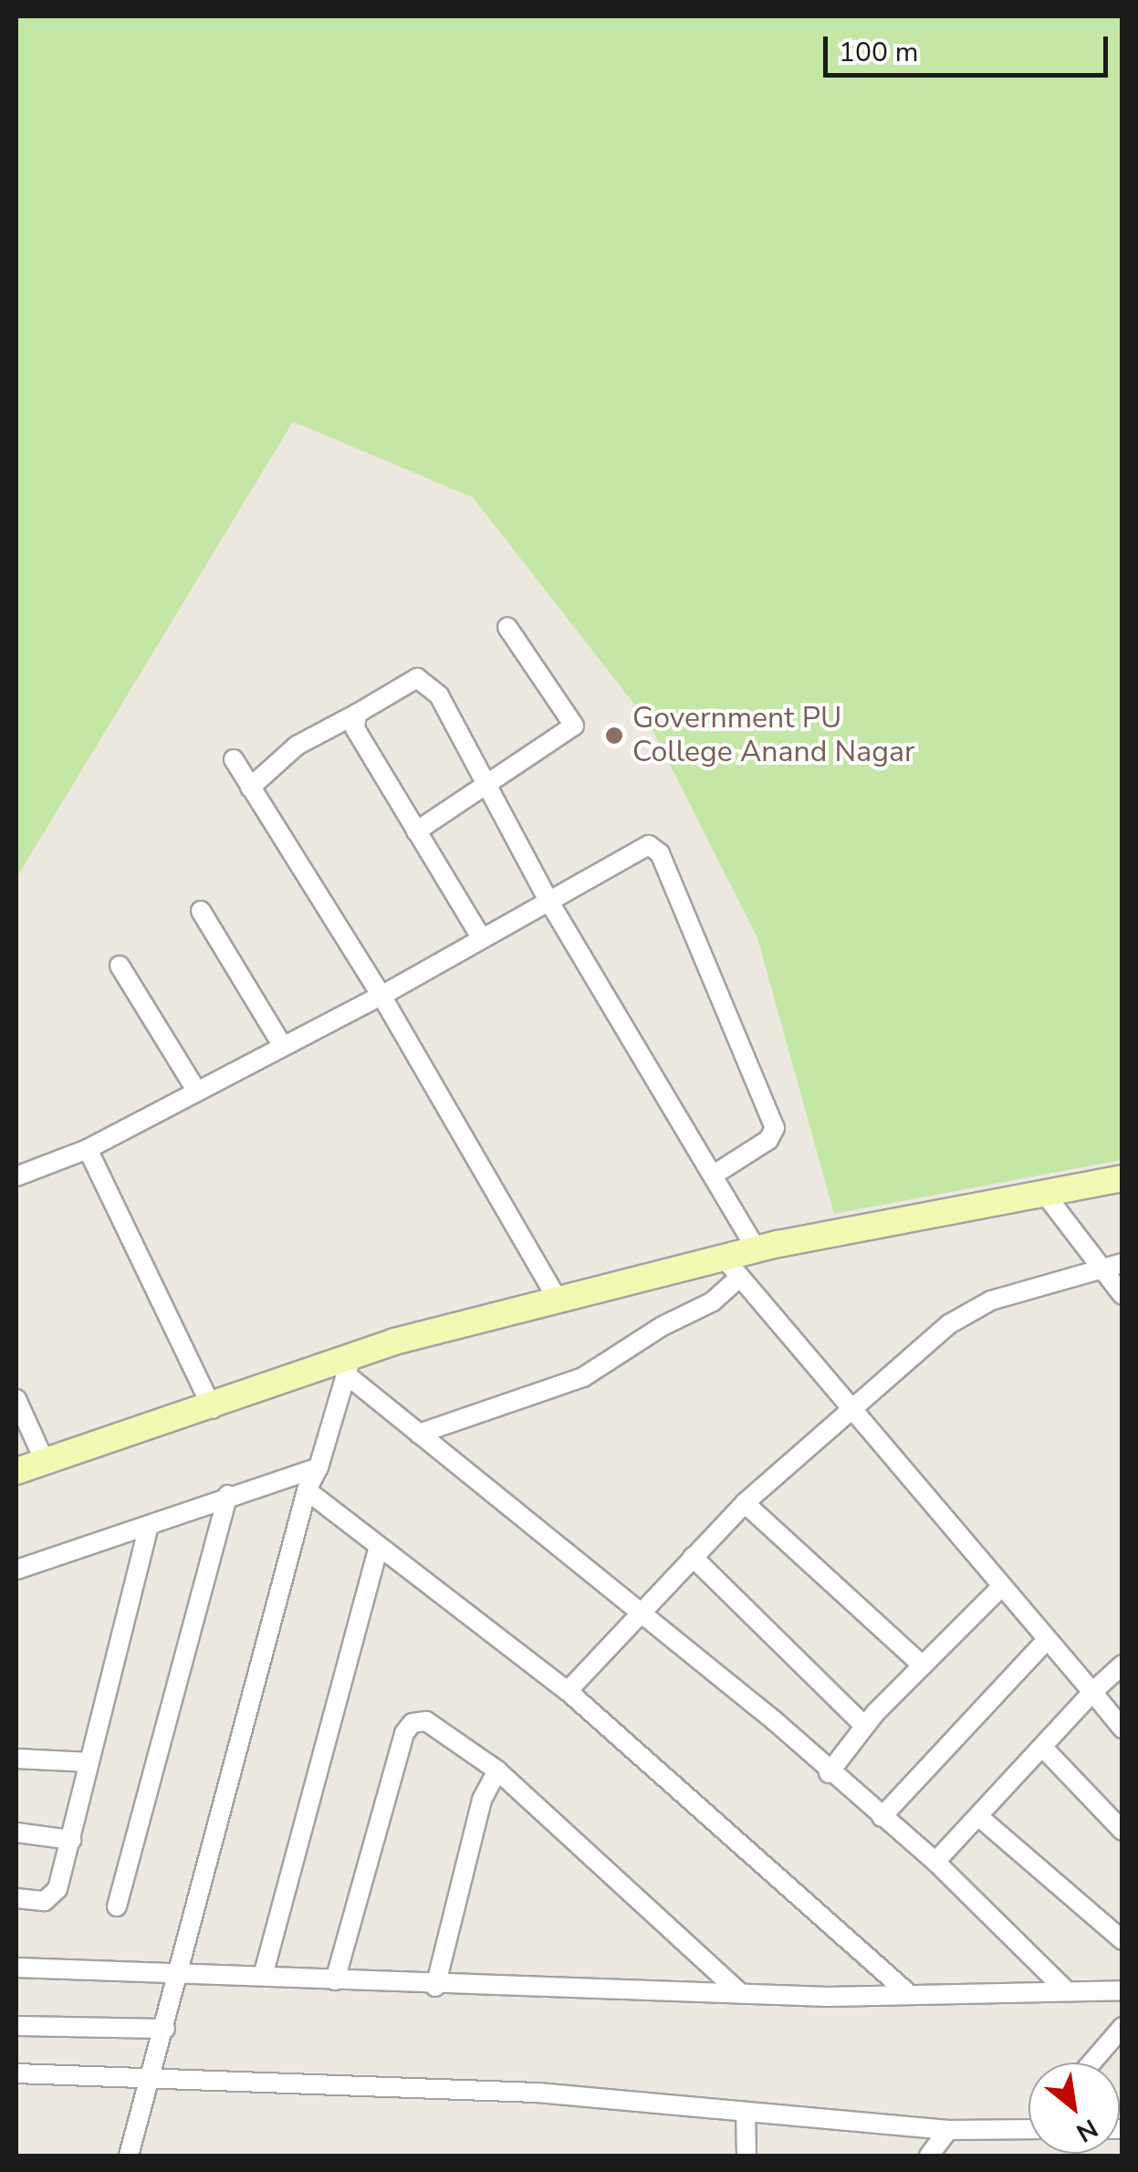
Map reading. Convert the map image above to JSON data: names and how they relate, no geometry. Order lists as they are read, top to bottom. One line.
{"places":["Government PU College Anand Nagar"],"scale_bar":"100 m","north":"bottom right"}
